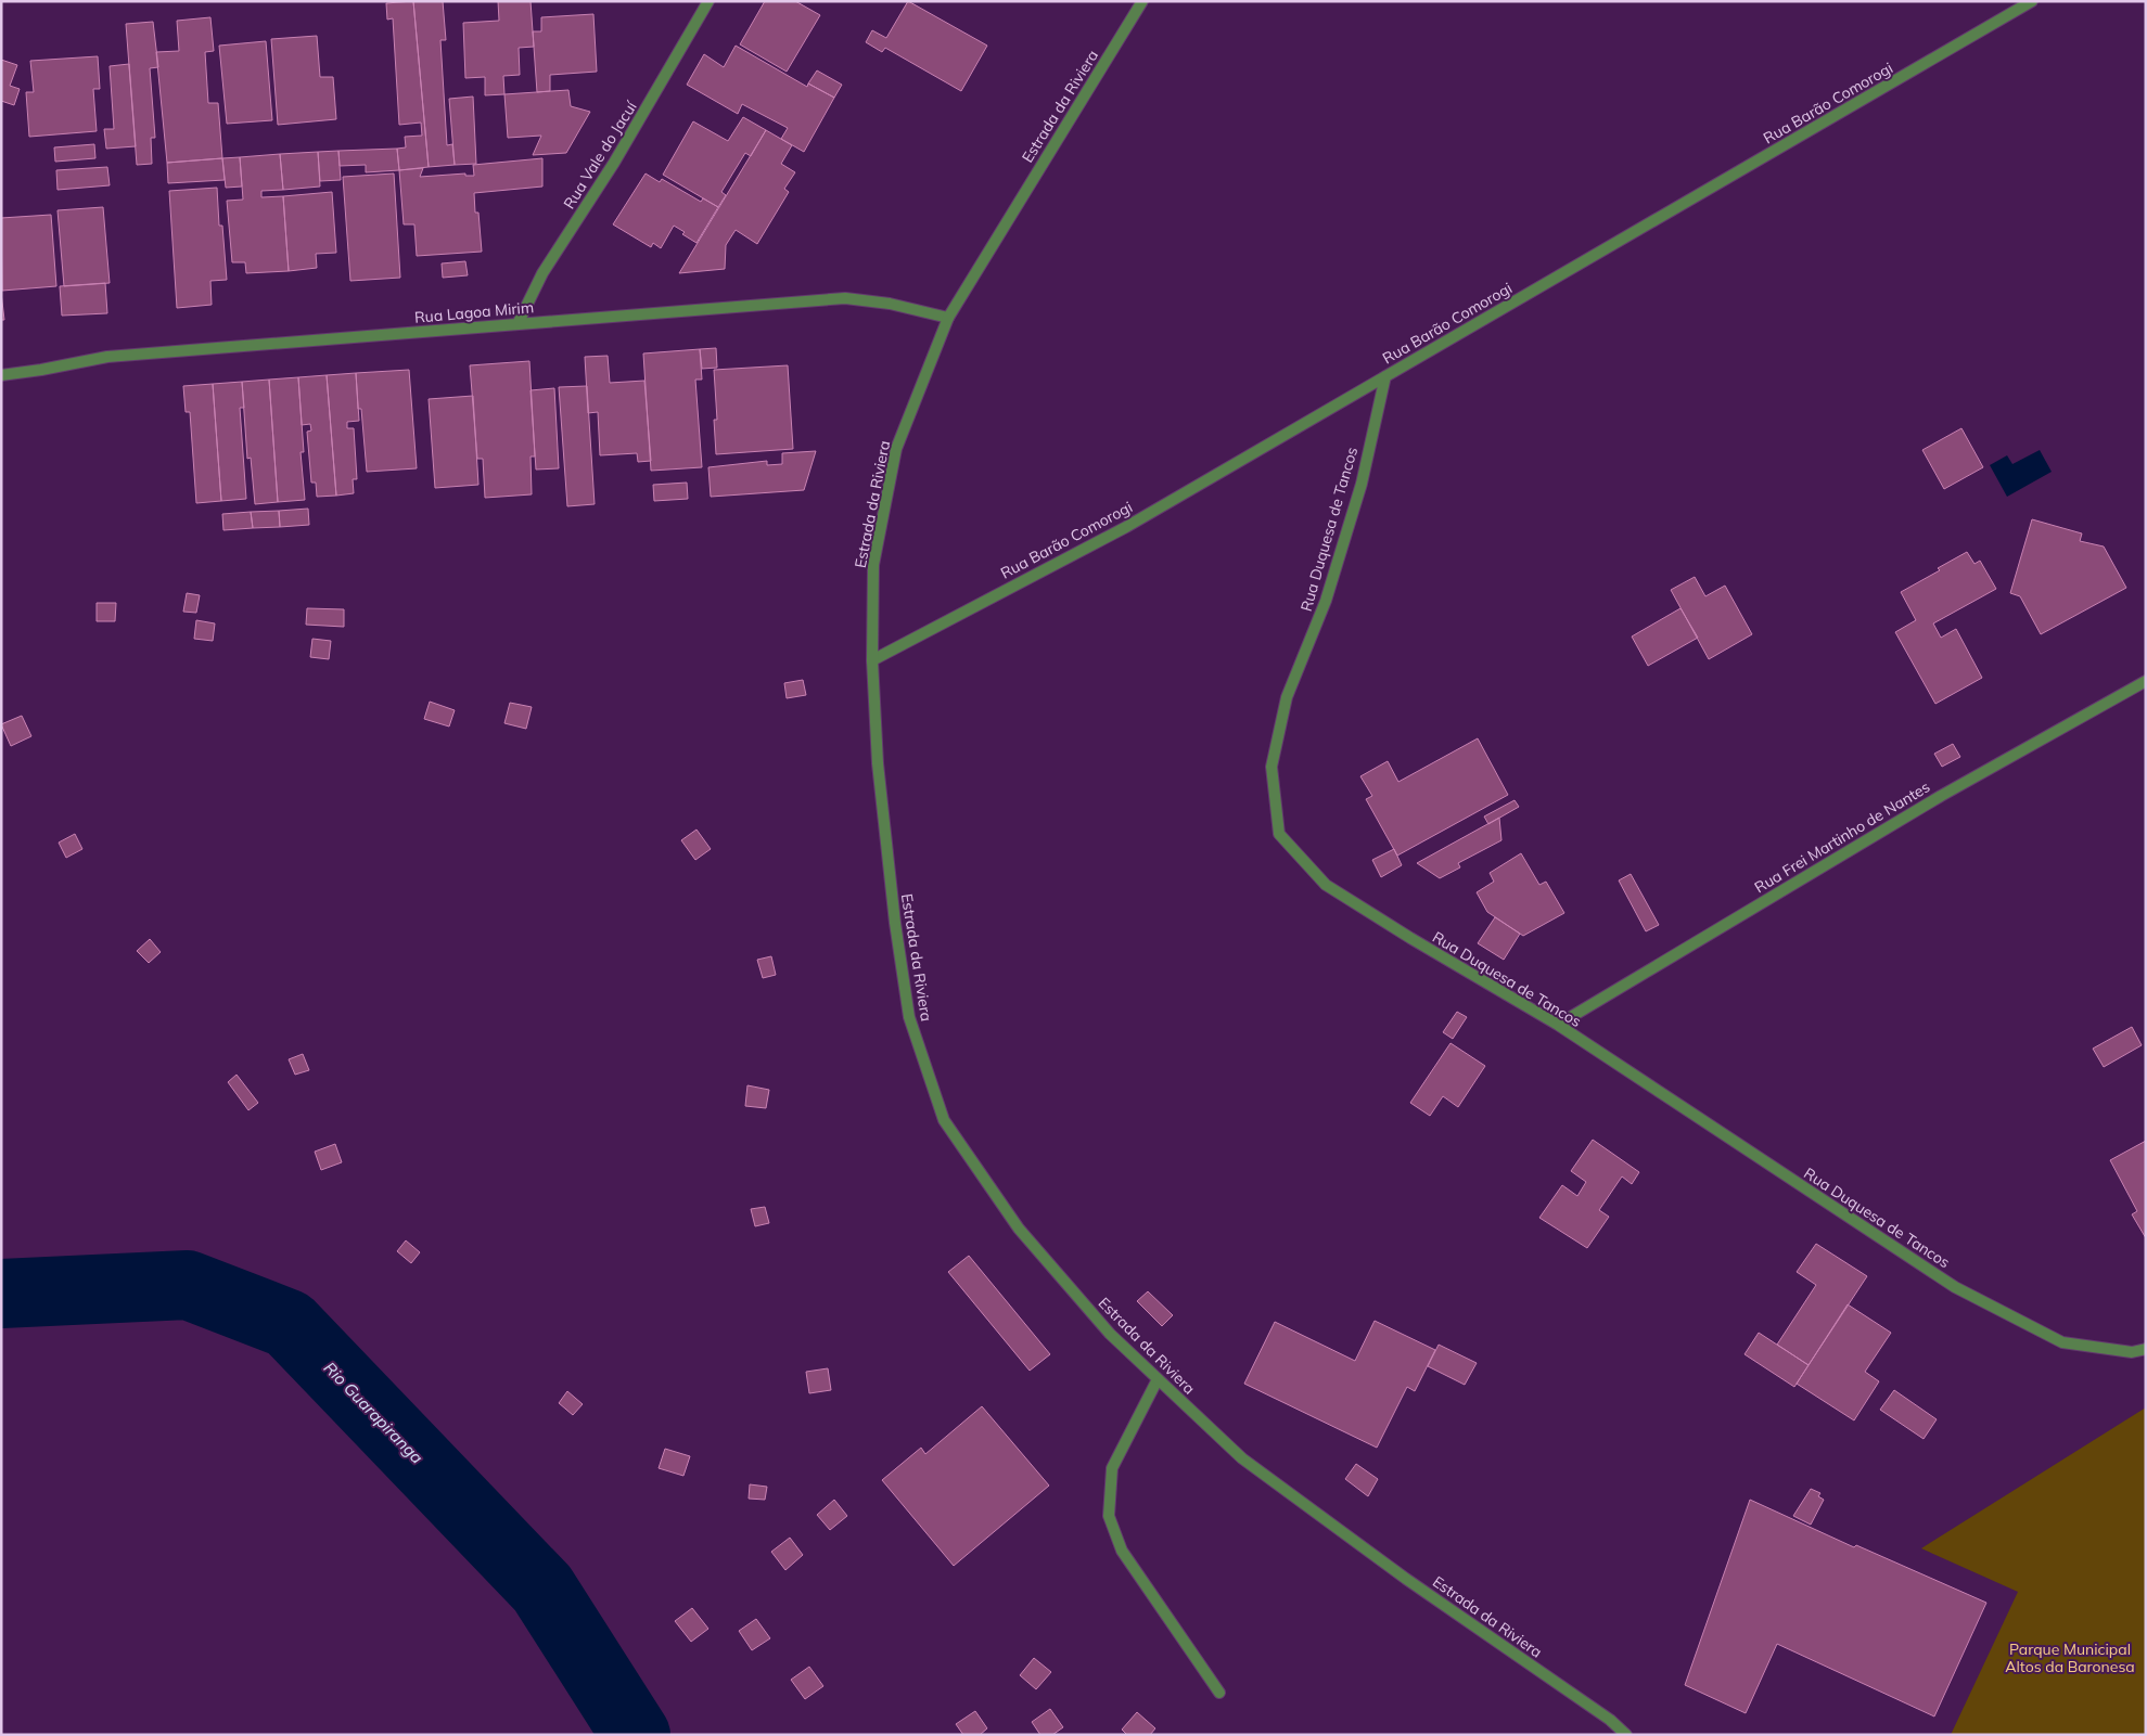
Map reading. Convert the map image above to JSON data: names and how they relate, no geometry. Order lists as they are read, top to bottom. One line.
{"streets":{"street":["Rua Barão Comorogi","Estrada da Riviera","Rua Vale do Jacuí","Rua Lagoa Mirim","Rua Duquesa de Tancos","Rua Frei Martinho de Nantes"]},"crossings":[["Rua Barão Comorogi","Estrada da Riviera"],["Rua Barão Comorogi","Rua Duquesa de Tancos"],["Estrada da Riviera","Rua Lagoa Mirim"],["Rua Vale do Jacuí","Rua Lagoa Mirim"],["Rua Duquesa de Tancos","Rua Frei Martinho de Nantes"]],"water":["Rio Guarapiranga"],"parks":["Parque Municipal Altos da Baronesa"]}
